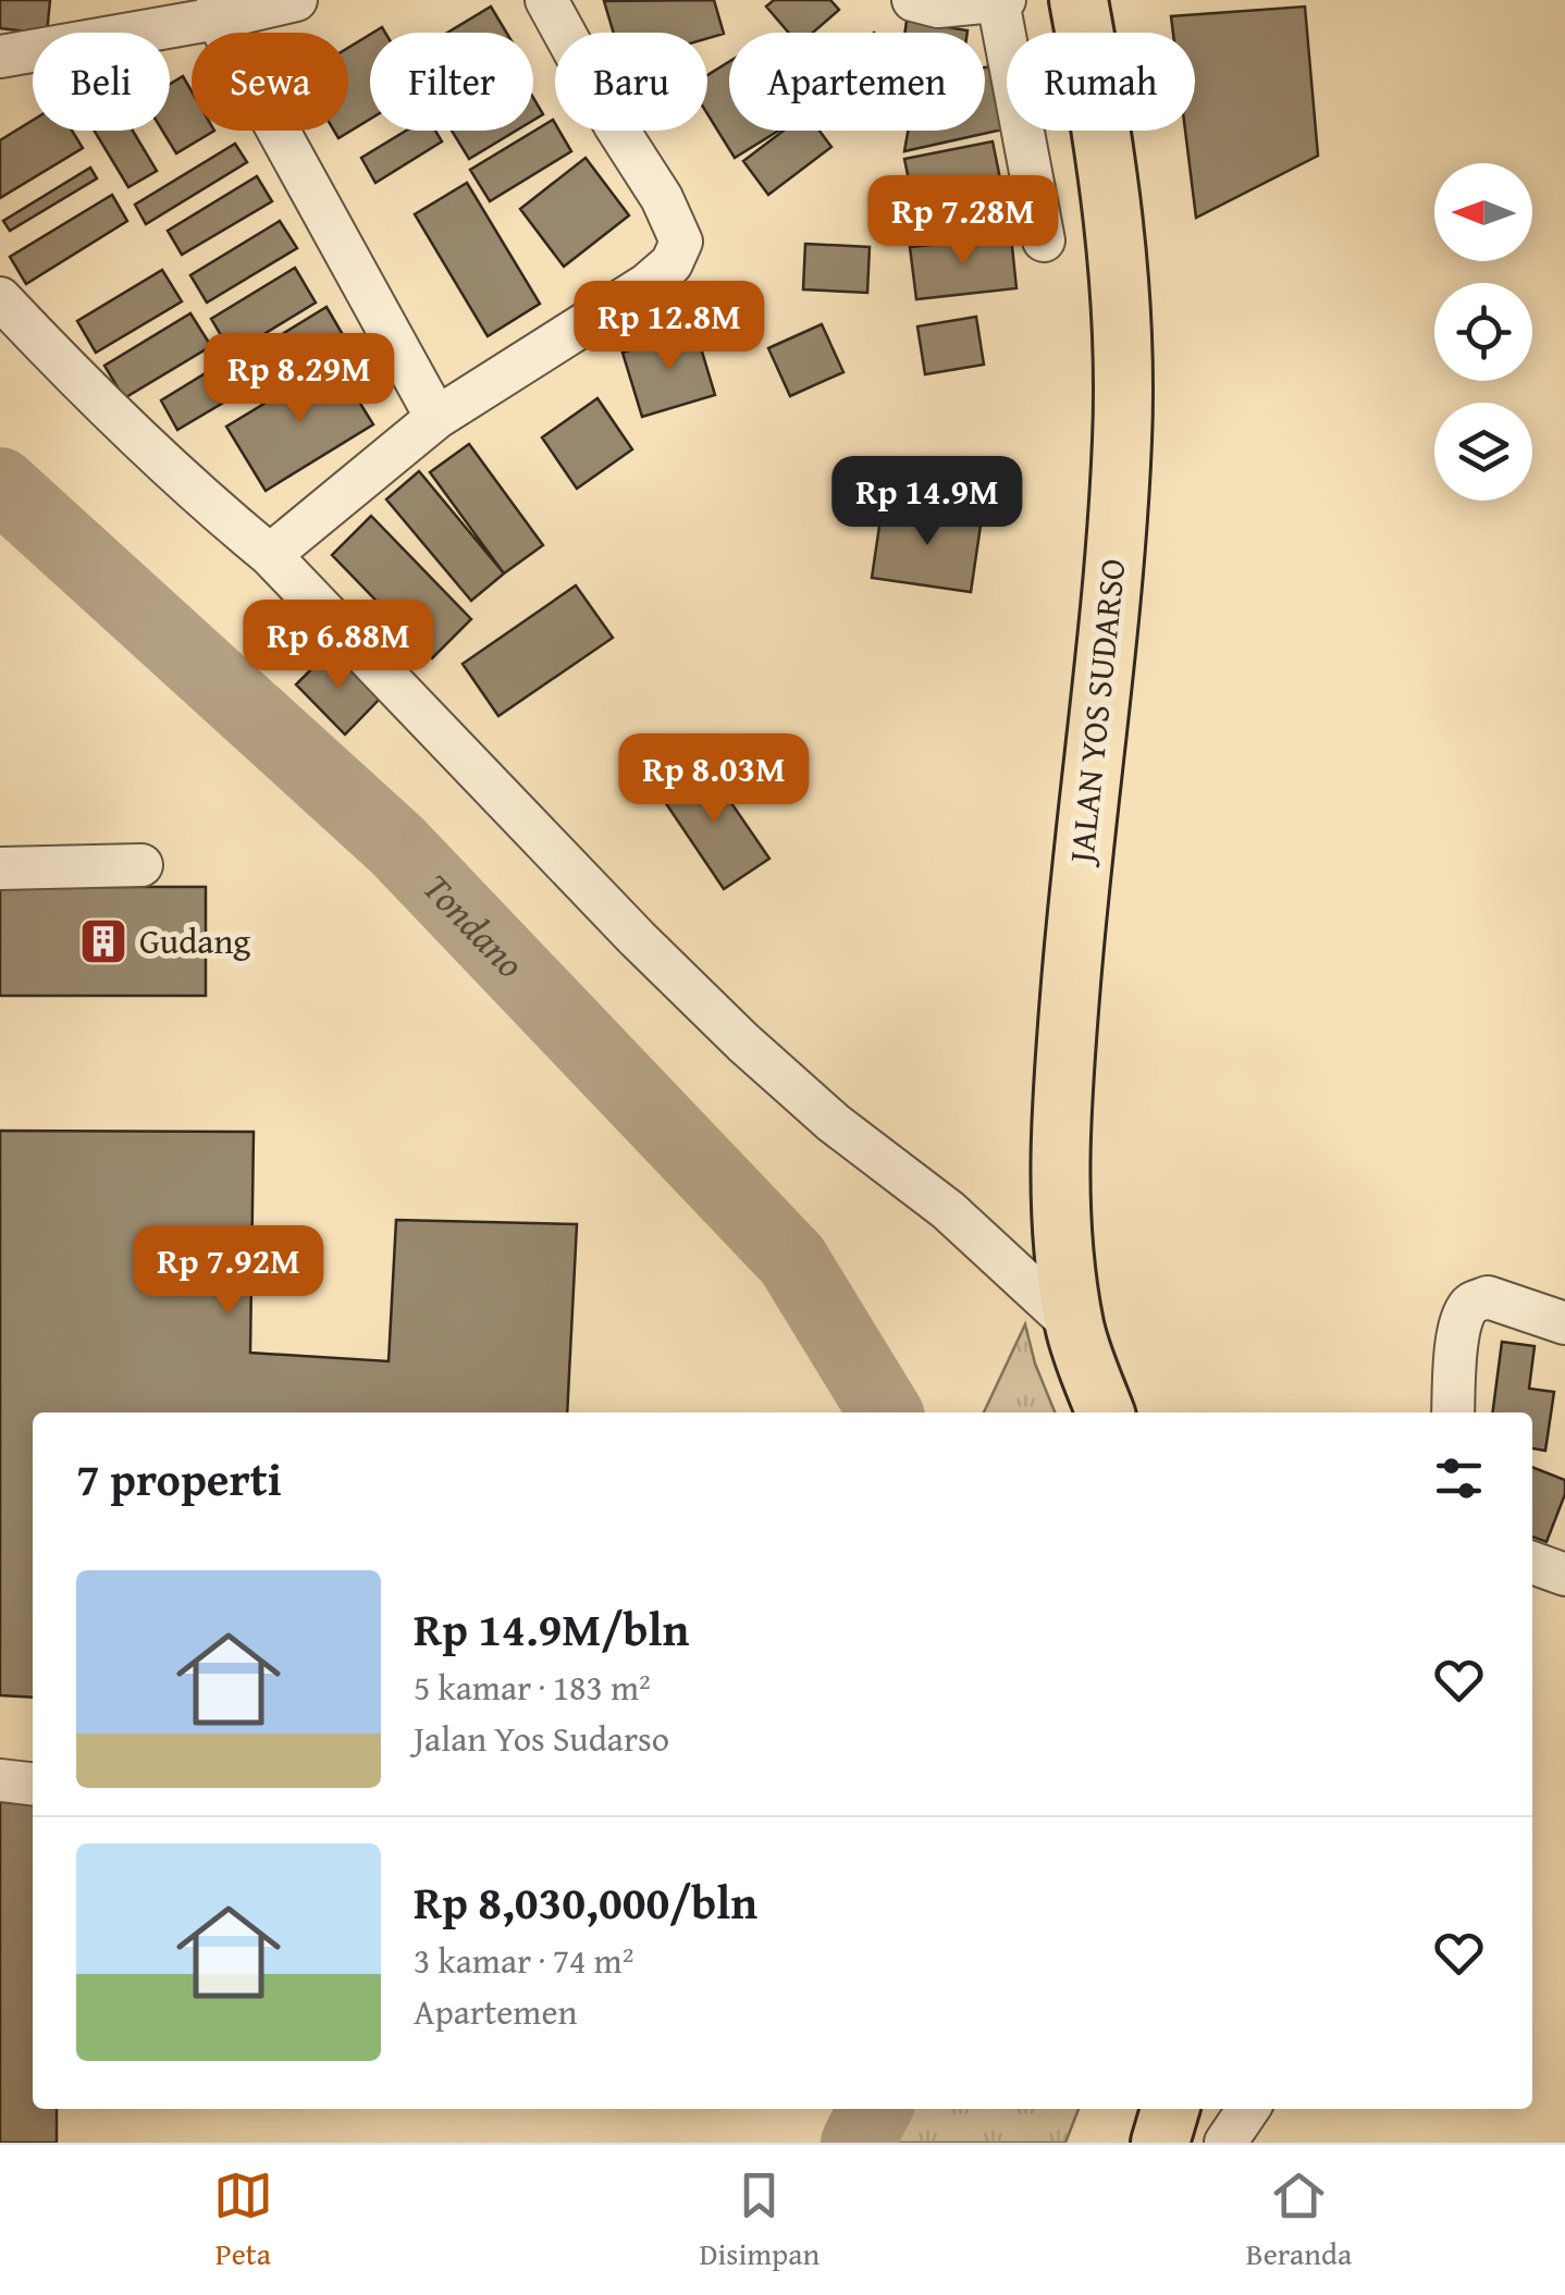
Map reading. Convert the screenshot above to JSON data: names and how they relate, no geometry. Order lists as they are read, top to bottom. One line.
{"streets":{"highway":["JALAN YOS SUDARSO"]},"water":["Tondano"],"places":{"building":["Gudang"]},"north":"left","page":{"chip":["Beli","Sewa","Filter","Baru","Apartemen","Rumah"],"price":["Rp 7.28M","Rp 12.8M","Rp 8.29M","Rp 14.9M","Rp 6.88M","Rp 8.03M","Rp 7.92M"],"heading":"7 properti","list":[{"name":"Rp 14.9M/bln","note":"5 kamar · 183 m² · Jalan Yos Sudarso"},{"name":"Rp 8,030,000/bln","note":"3 kamar · 74 m² · Apartemen"}],"tabs":["Peta","Disimpan","Beranda"]}}
